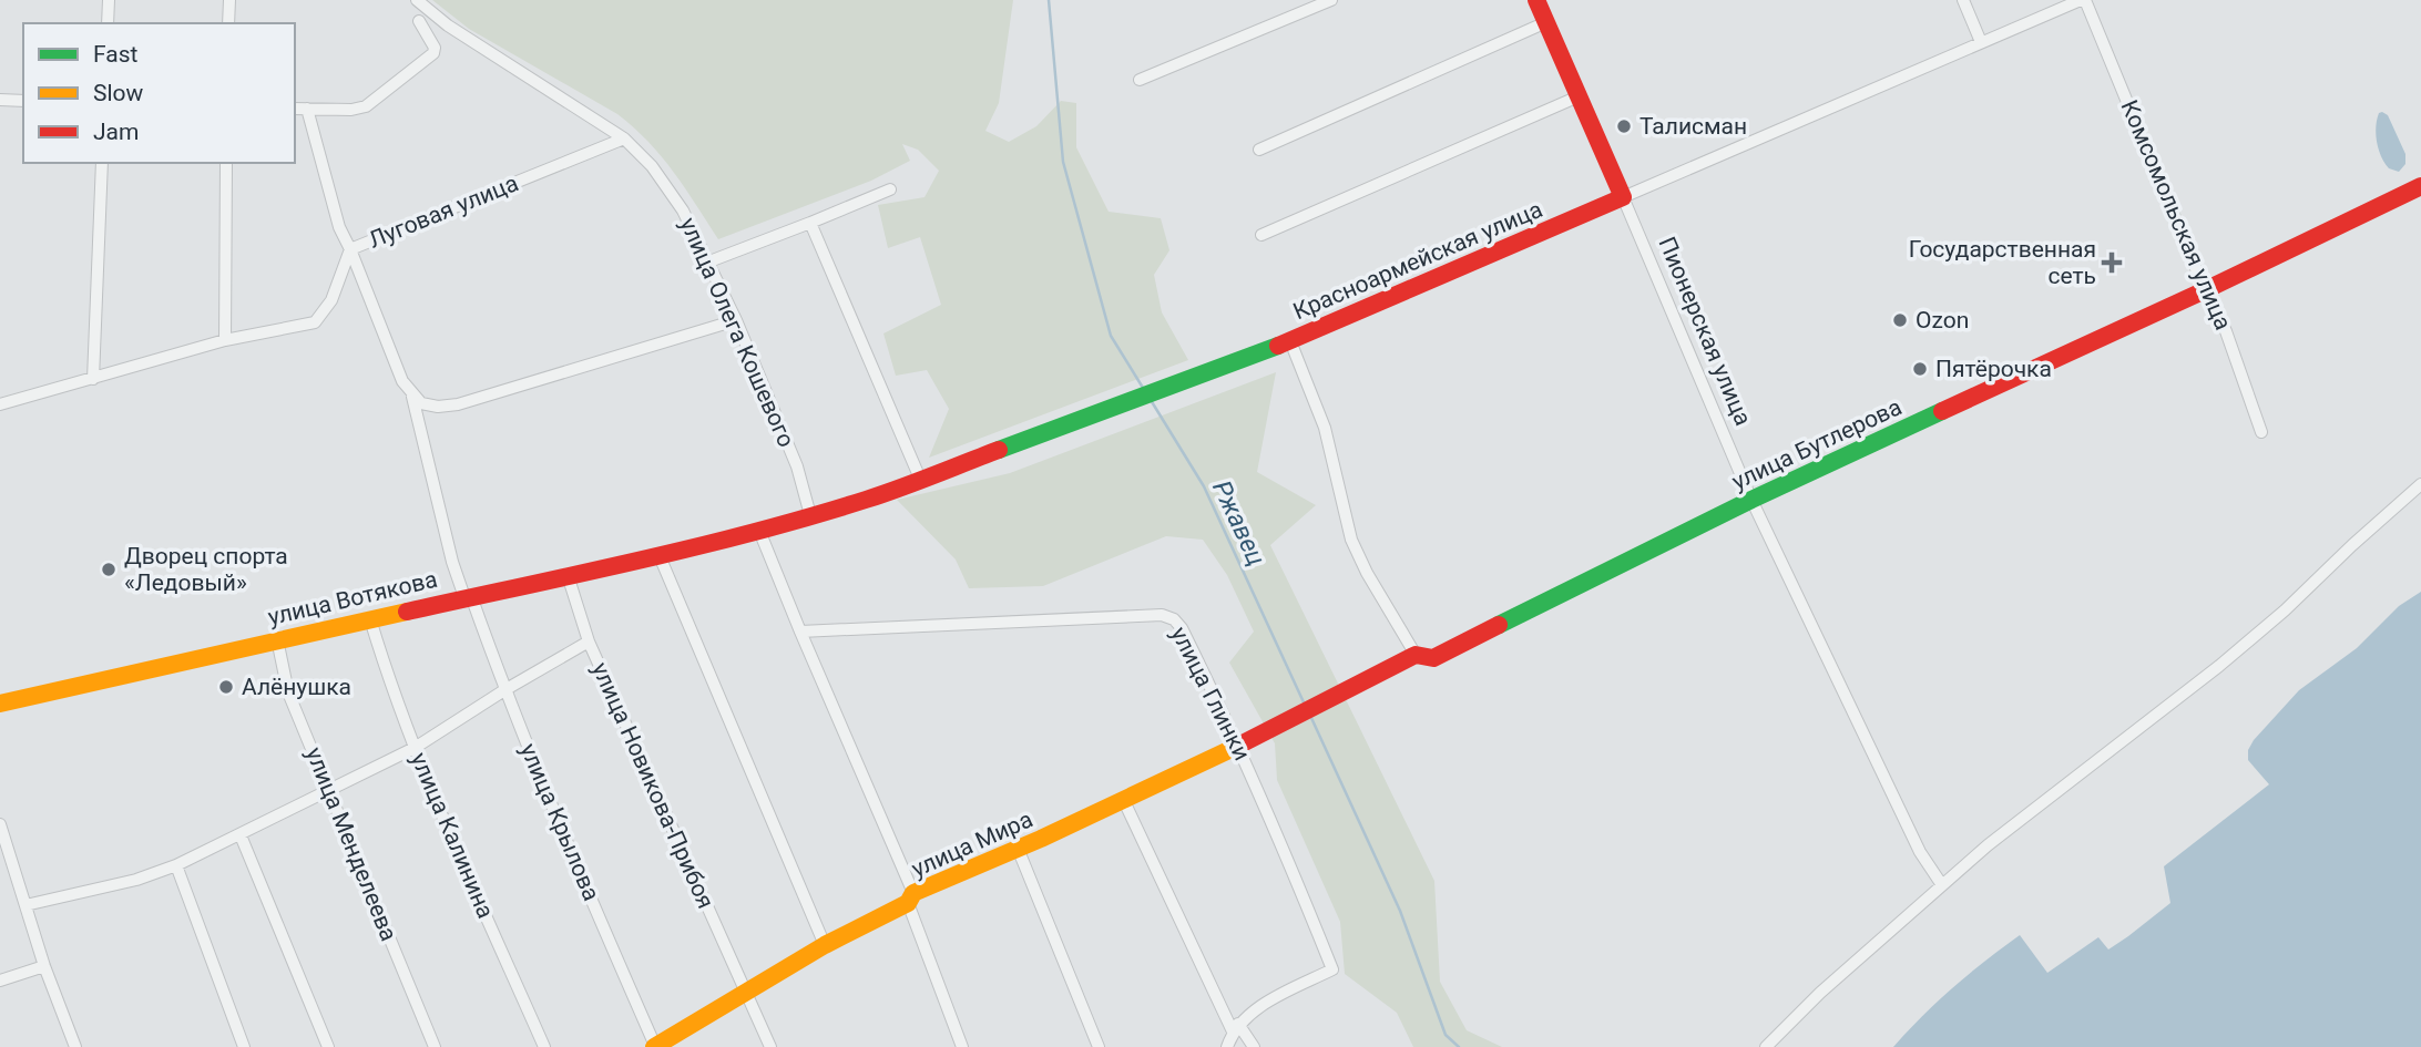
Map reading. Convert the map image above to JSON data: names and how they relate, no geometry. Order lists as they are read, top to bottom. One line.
{"streets":{"street":["Луговая улица","Комсомольская улица","Красноармейская улица","Пионерская улица","улица Олега Кошевого","улица Бутлерова","улица Вотякова","улица Глинки","улица Новикова-Прибоя","улица Крылова","улица Калинина","улица Менделеева","улица Мира"]},"crossings":[["Луговая улица","улица Олега Кошевого"],["Луговая улица","улица Крылова"],["Комсомольская улица","Красноармейская улица"],["Комсомольская улица","улица Бутлерова"],["Красноармейская улица","Пионерская улица"],["Красноармейская улица","улица Олега Кошевого"],["Красноармейская улица","улица Вотякова"],["Пионерская улица","улица Бутлерова"],["улица Бутлерова","улица Глинки"],["улица Бутлерова","улица Мира"],["улица Вотякова","улица Новикова-Прибоя"],["улица Вотякова","улица Крылова"],["улица Вотякова","улица Калинина"],["улица Вотякова","улица Менделеева"],["улица Глинки","улица Мира"],["улица Новикова-Прибоя","улица Мира"],["улица Крылова","улица Мира"]],"water":["Ржавец"],"places":{"other":["Талисман","Ozon","Пятёрочка","Дворец спорта «Ледовый»","Алёнушка"],"health":["Государственная сеть"]},"legend":["Fast","Slow","Jam"]}
